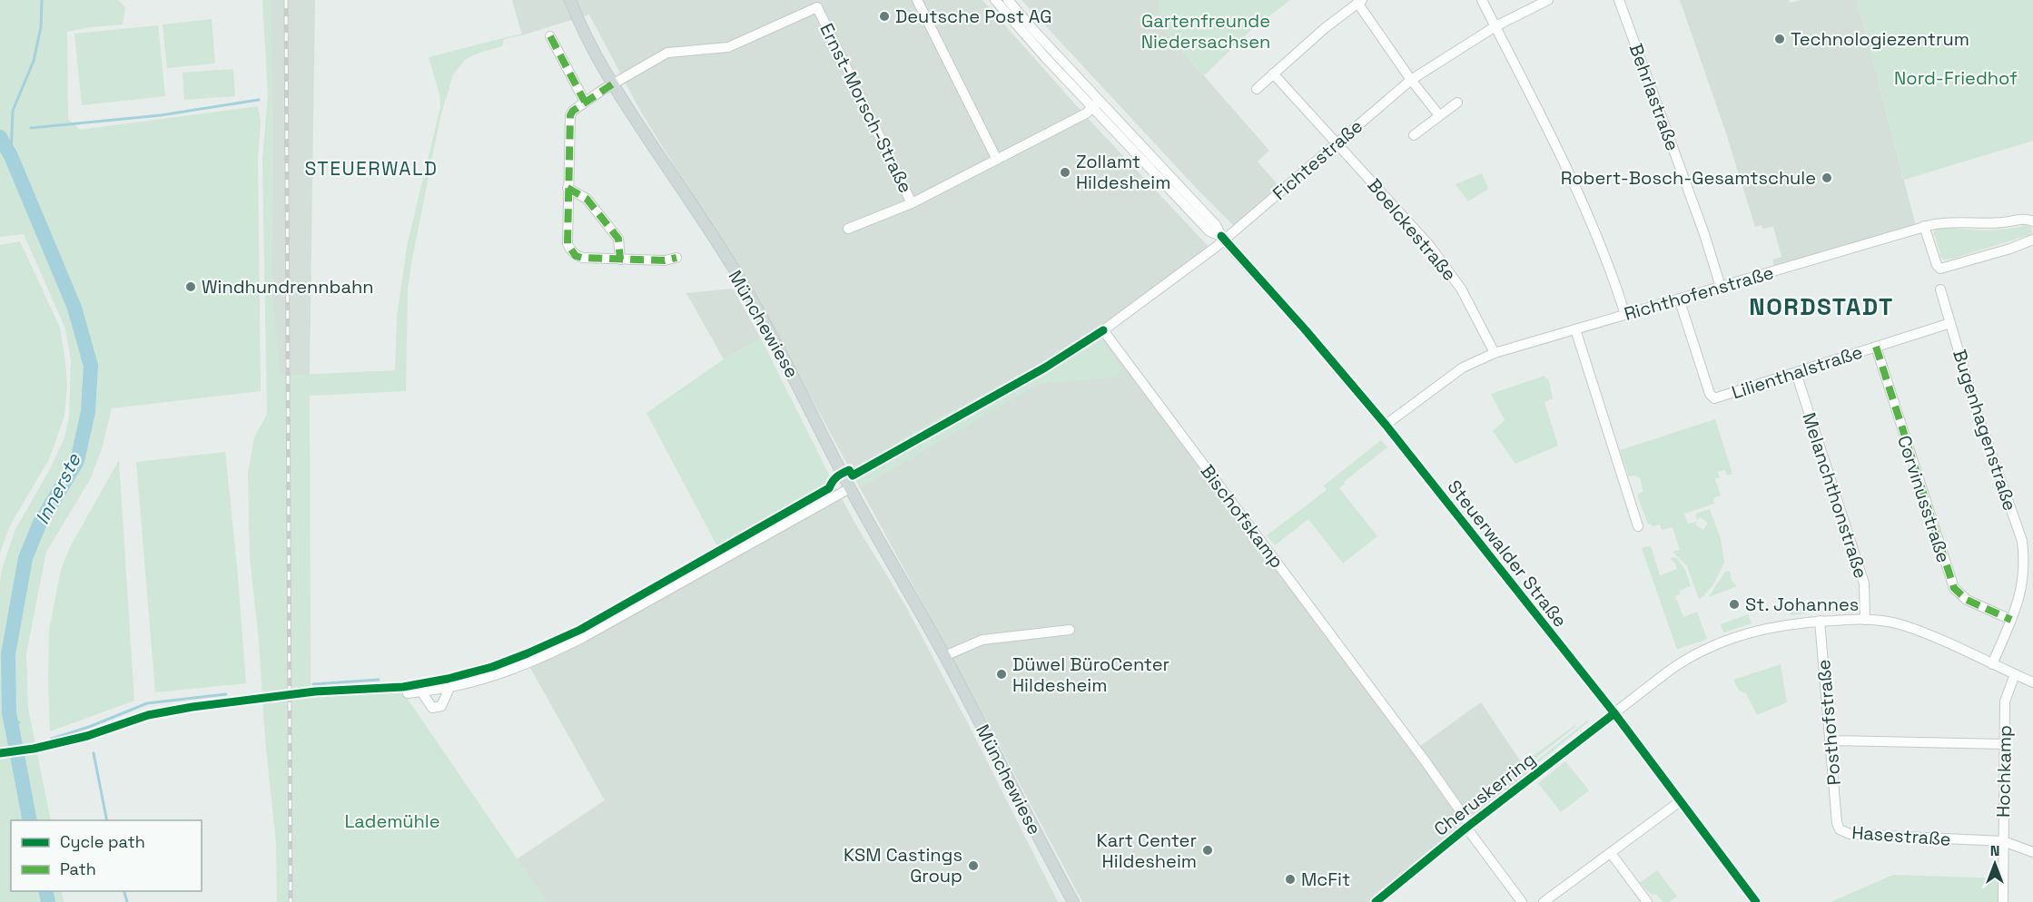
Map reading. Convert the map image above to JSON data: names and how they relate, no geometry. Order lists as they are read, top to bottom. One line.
{"streets":{"main road":["Münchewiese"],"street":["Behrlastraße","Ernst-Morsch-Straße","Fichtestraße","Boelckestraße","Richthofenstraße","Lilienthalstraße","Bugenhagenstraße","Melanchthonstraße","Corvinusstraße","Bischofskamp","Steuerwalder Straße","Posthofstraße","Hochkamp","Cheruskerring","Hasestraße"]},"crossings":[["Behrlastraße","Richthofenstraße"],["Ernst-Morsch-Straße","Münchewiese"],["Fichtestraße","Boelckestraße"],["Fichtestraße","Bischofskamp"],["Fichtestraße","Steuerwalder Straße"],["Boelckestraße","Richthofenstraße"],["Richthofenstraße","Lilienthalstraße"],["Richthofenstraße","Steuerwalder Straße"],["Lilienthalstraße","Bugenhagenstraße"],["Lilienthalstraße","Melanchthonstraße"],["Lilienthalstraße","Corvinusstraße"],["Bugenhagenstraße","Corvinusstraße"],["Bugenhagenstraße","Cheruskerring"],["Melanchthonstraße","Cheruskerring"],["Bischofskamp","Steuerwalder Straße"],["Bischofskamp","Cheruskerring"],["Steuerwalder Straße","Cheruskerring"],["Posthofstraße","Cheruskerring"],["Posthofstraße","Hasestraße"],["Hochkamp","Cheruskerring"],["Hochkamp","Hasestraße"]],"districts":["STEUERWALD","NORDSTADT"],"water":["Innerste"],"parks":["Gartenfreunde Niedersachsen","Nord-Friedhof","Lademühle"],"places":["Deutsche Post AG","Technologiezentrum","Zollamt Hildesheim","Robert-Bosch-Gesamtschule","Windhundrennbahn","St. Johannes","Düwel BüroCenter Hildesheim","Kart Center Hildesheim","KSM Castings Group","McFit"],"legend":["Cycle path","Path"],"north":"top"}
